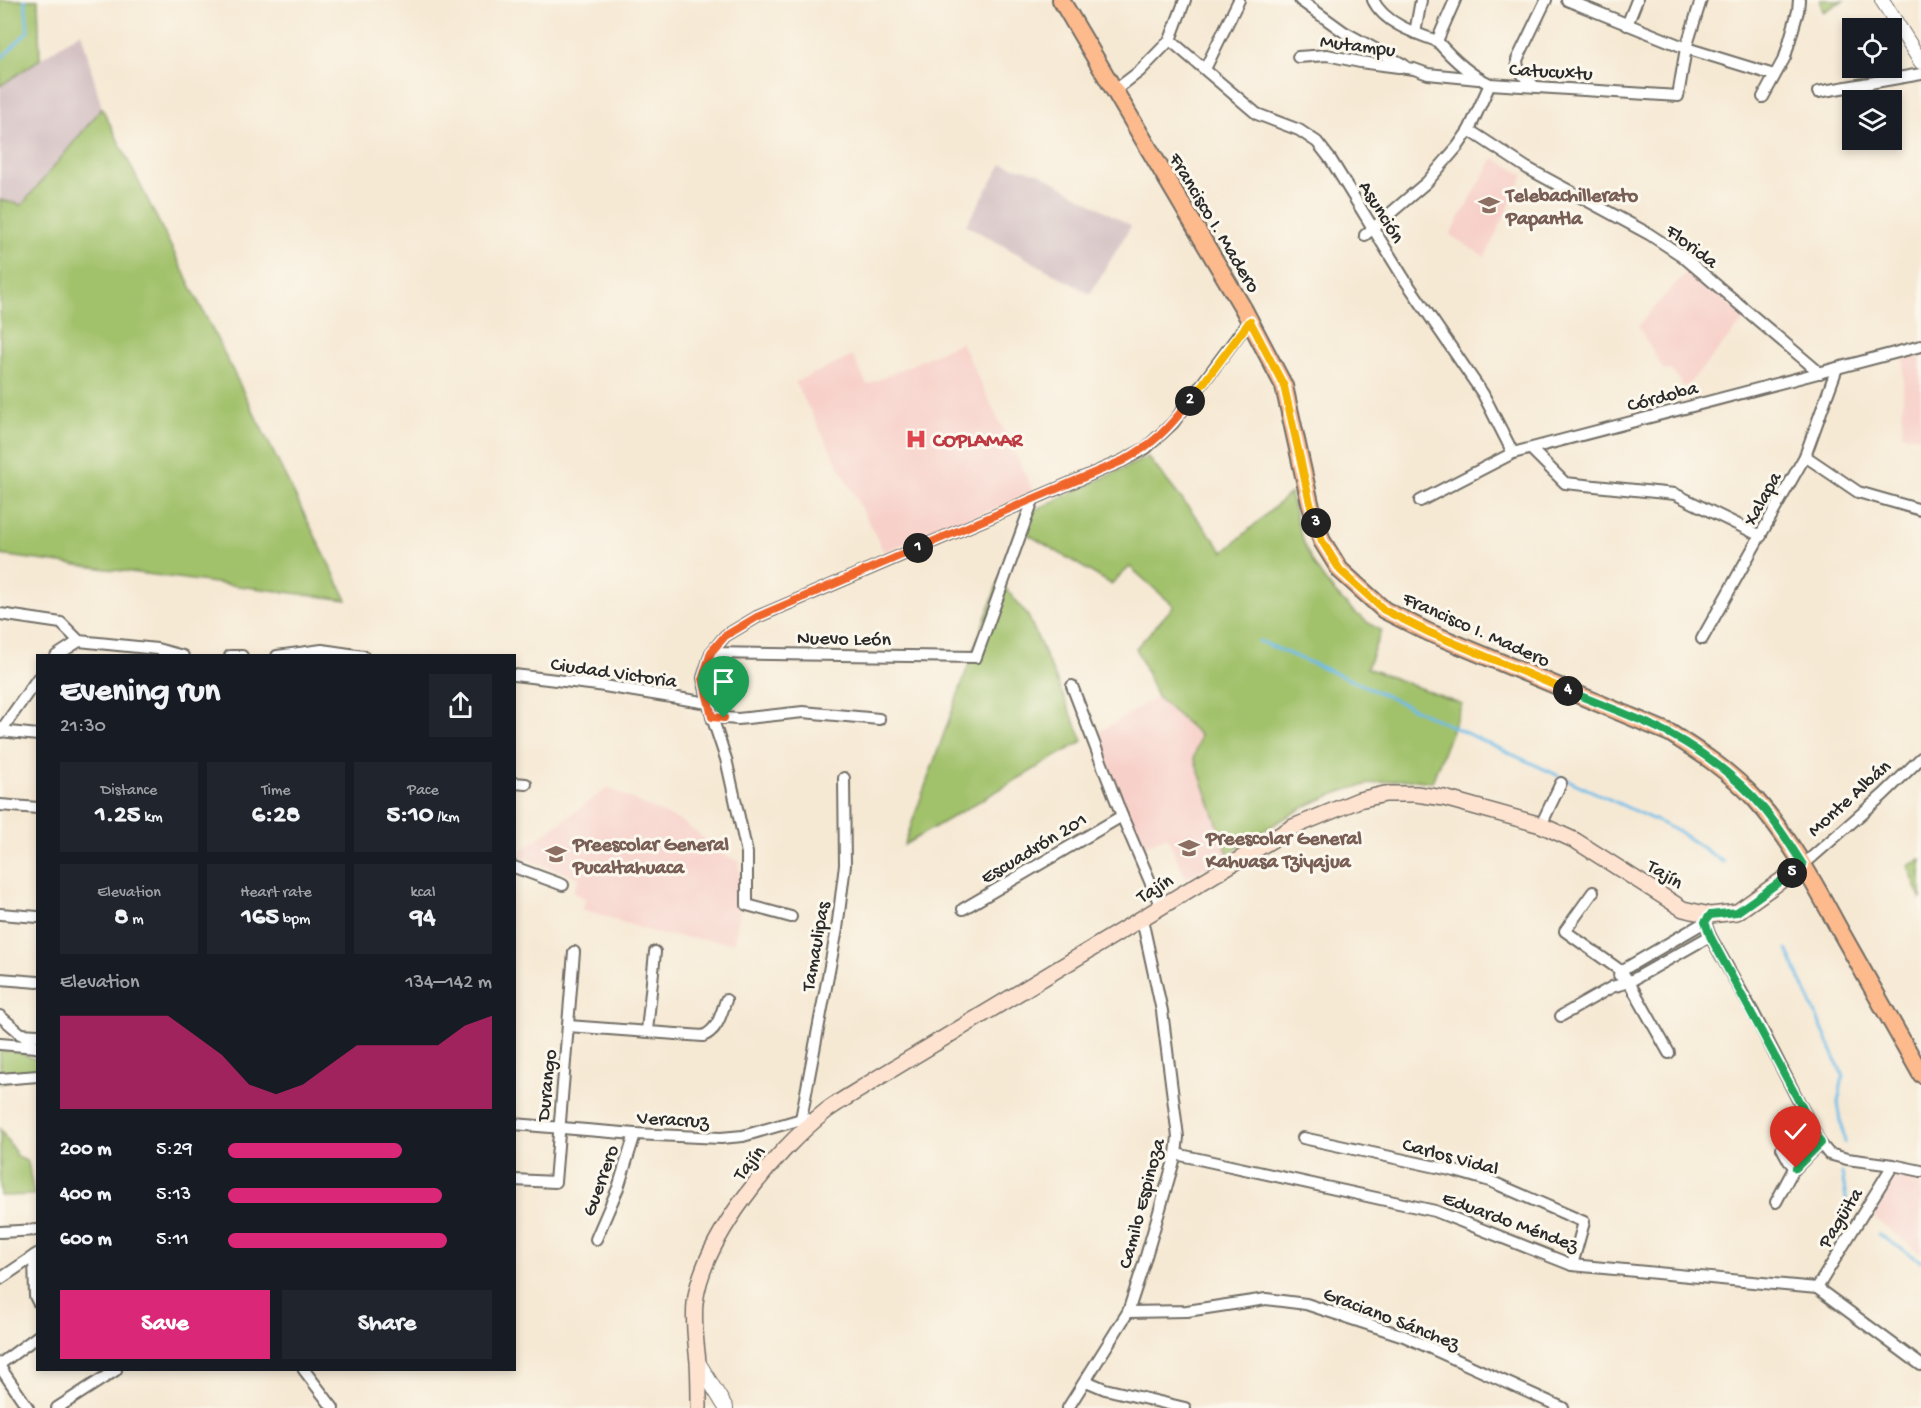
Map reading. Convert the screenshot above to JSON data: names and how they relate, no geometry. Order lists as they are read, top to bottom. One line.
{"streets":{"main road":["Francisco I. Madero","Monte Albán","Tajín"],"street":["Mutampu","Catucuxtu","Asunción","Florida","Córdoba","Xalapa","Nuevo León","Ciudad Victoria","Escuadrón 201","Tamaulipas","Durango","Veracruz","Carlos Vidal","Guerrero","Camilo Espinoza","Pagüita","Eduardo Méndez","Graciano Sánchez"]},"crossings":[["Mutampu","Catucuxtu"],["Asunción","Córdoba"],["Francisco I. Madero","Monte Albán"],["Florida","Córdoba"],["Córdoba","Xalapa"],["Monte Albán","Tajín"],["Tajín","Veracruz"],["Tajín","Camilo Espinoza"],["Tamaulipas","Veracruz"],["Durango","Veracruz"],["Veracruz","Guerrero"],["Carlos Vidal","Eduardo Méndez"],["Camilo Espinoza","Eduardo Méndez"],["Camilo Espinoza","Graciano Sánchez"],["Pagüita","Eduardo Méndez"]],"places":{"school or university":["Telebachillerato Papantla","Preescolar General Kahuasa Tziyajua","Preescolar General Pucaltahuaca"],"hospital":["COPLAMAR"]},"page":{"pins":["2","3","1","4","5"],"heading":["Evening run","21:30"],"stats":[["Distance","1.25 km"],["Time","6:28"],["Pace","5:10 /km"],["Elevation","8 m"],["Heart rate","165 bpm"],["kcal","94"]],"chart":["Elevation","134–142 m"],"list":[{"name":"200 m","note":"5:29"},{"name":"400 m","note":"5:13"},{"name":"600 m","note":"5:11"}],"buttons":["Save","Share"]}}
